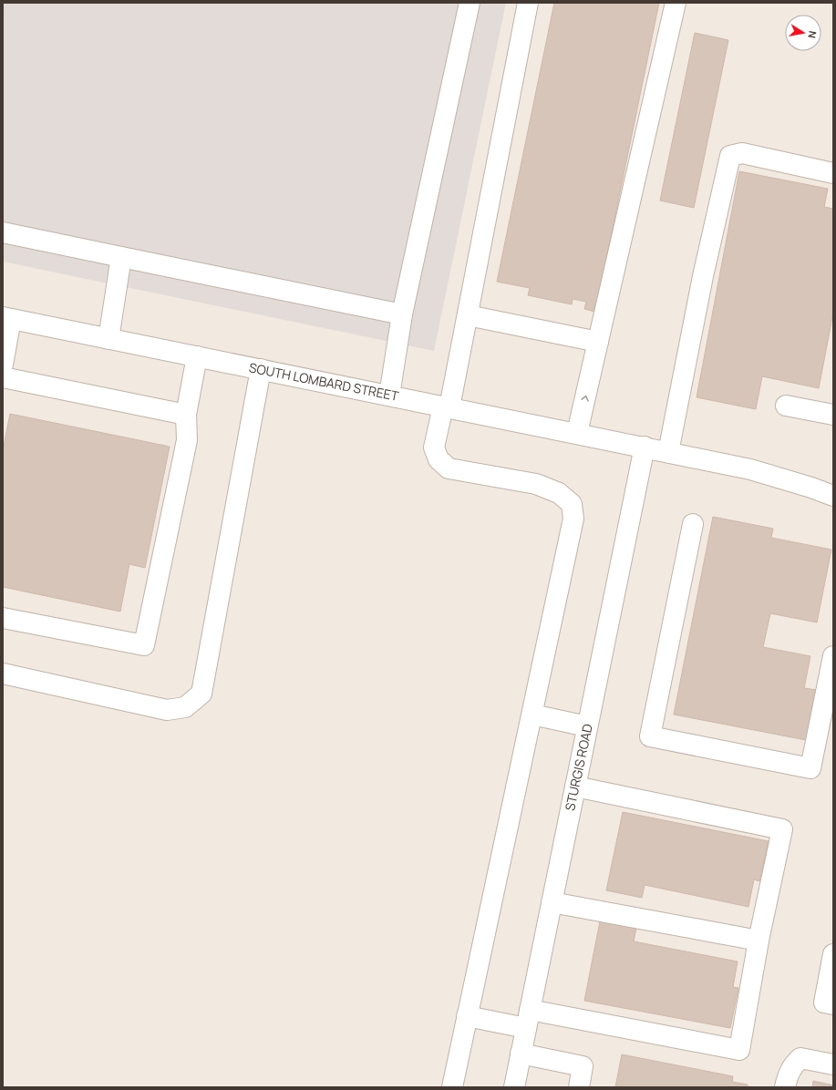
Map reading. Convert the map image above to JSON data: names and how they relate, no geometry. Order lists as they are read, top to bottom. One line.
{"streets":{"street":["SOUTH LOMBARD STREET","STURGIS ROAD"]},"crossings":[["SOUTH LOMBARD STREET","STURGIS ROAD"]],"north":"right"}
